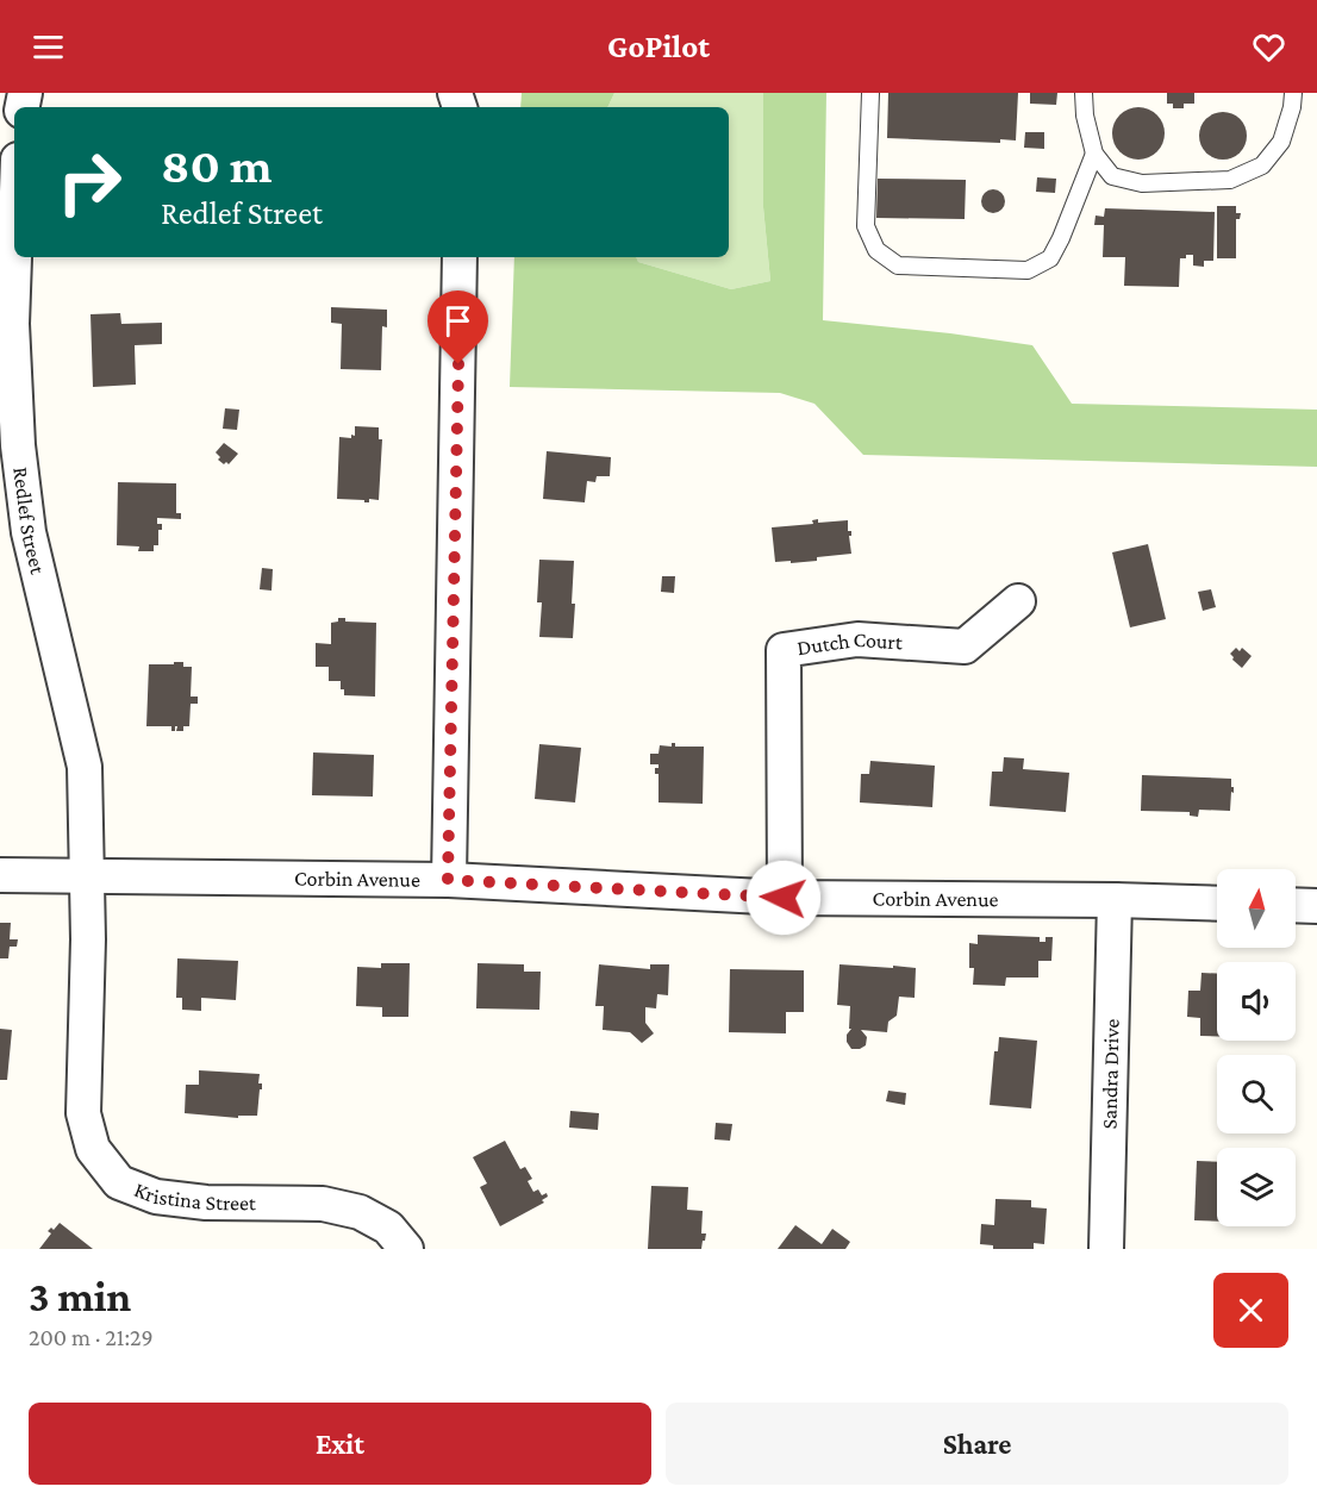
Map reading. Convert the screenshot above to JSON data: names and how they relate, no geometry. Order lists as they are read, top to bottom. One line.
{"streets":{"street":["Redlef Street","Dutch Court","Corbin Avenue","Sandra Drive","Kristina Street"]},"crossings":[["Redlef Street","Corbin Avenue"],["Redlef Street","Kristina Street"],["Dutch Court","Corbin Avenue"],["Corbin Avenue","Sandra Drive"],["Corbin Avenue","Kristina Street"]],"north":"top","page":{"header":"GoPilot","turn":["80 m","Redlef Street"],"heading":["3 min","200 m · 21:29"],"buttons":["Exit","Share"]}}
